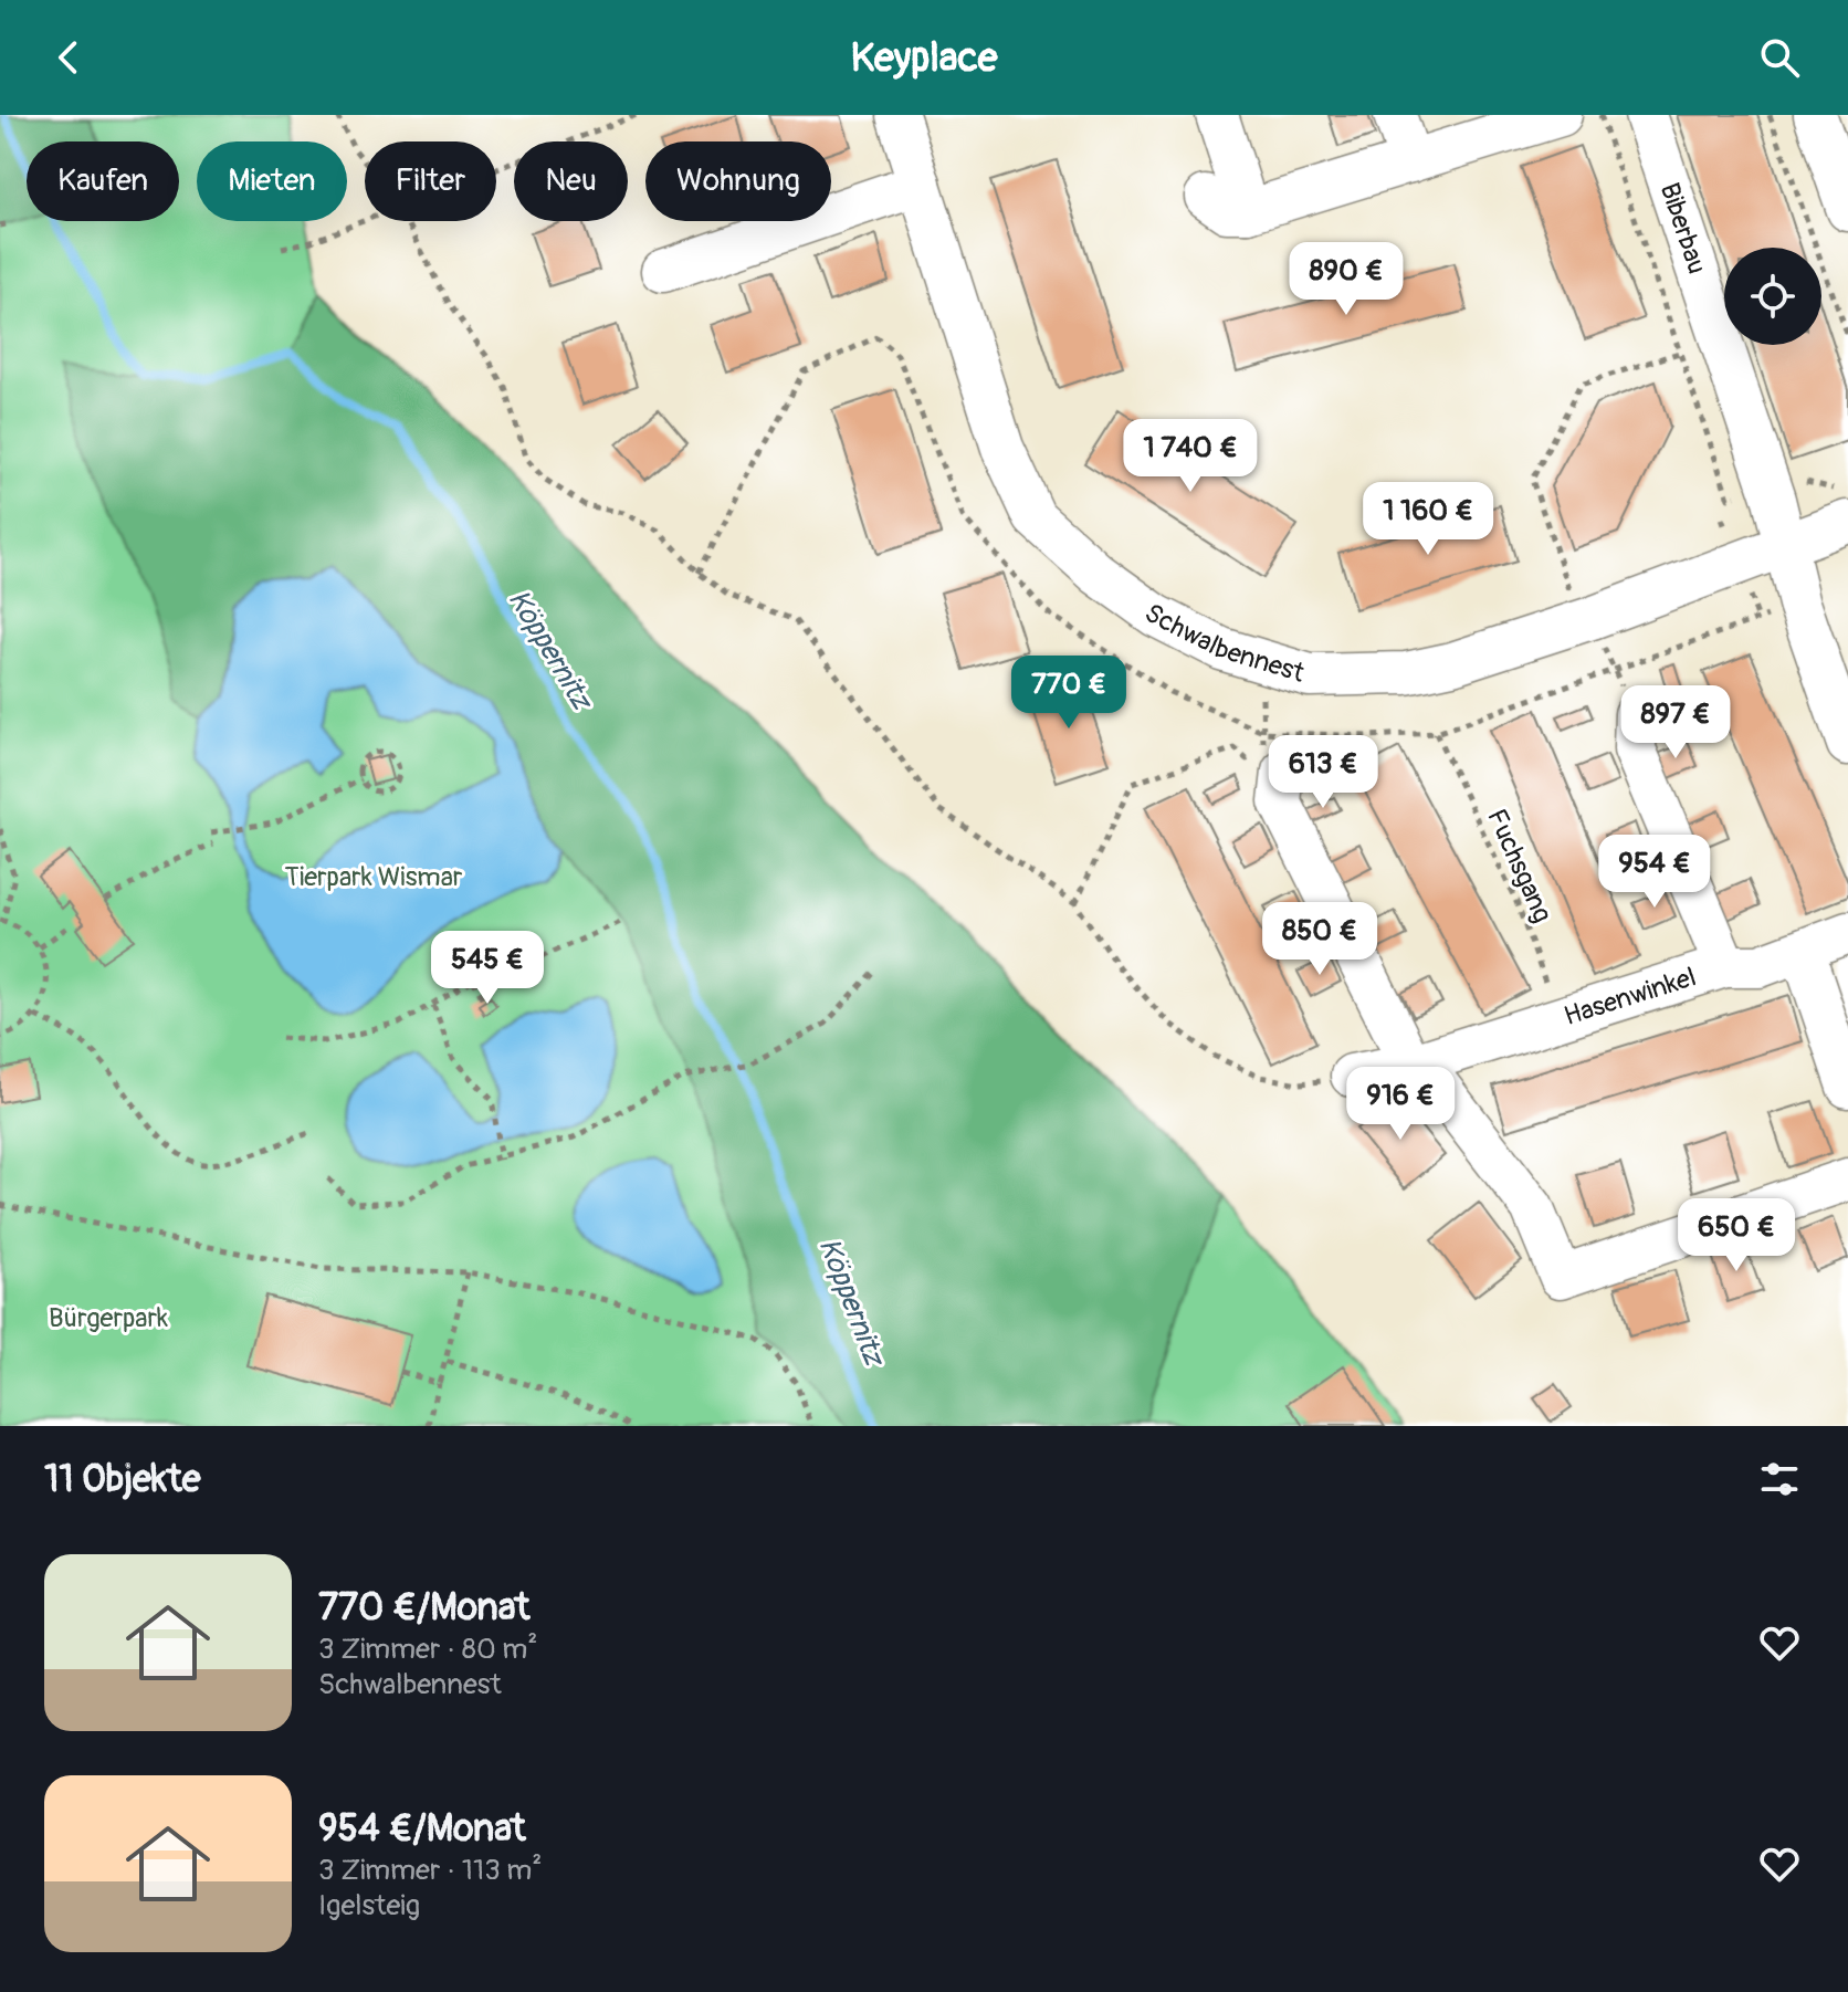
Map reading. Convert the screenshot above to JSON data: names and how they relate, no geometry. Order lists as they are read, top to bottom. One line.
{"streets":{"street":["Biberbau","Schwalbennest","Hasenwinkel"],"path":["Fuchsgang"]},"crossings":[["Biberbau","Schwalbennest"],["Fuchsgang","Hasenwinkel"]],"water":["Köppernitz"],"parks":["Tierpark Wismar","Bürgerpark"],"page":{"header":"Keyplace","chip":["Kaufen","Mieten","Filter","Neu","Wohnung"],"price":["890 €","1 740 €","1 160 €","770 €","897 €","613 €","954 €","850 €","545 €","916 €","650 €"],"heading":"11 Objekte","list":[{"name":"770 €/Monat","note":"3 Zimmer · 80 m² · Schwalbennest"},{"name":"954 €/Monat","note":"3 Zimmer · 113 m² · Igelsteig"}]}}
